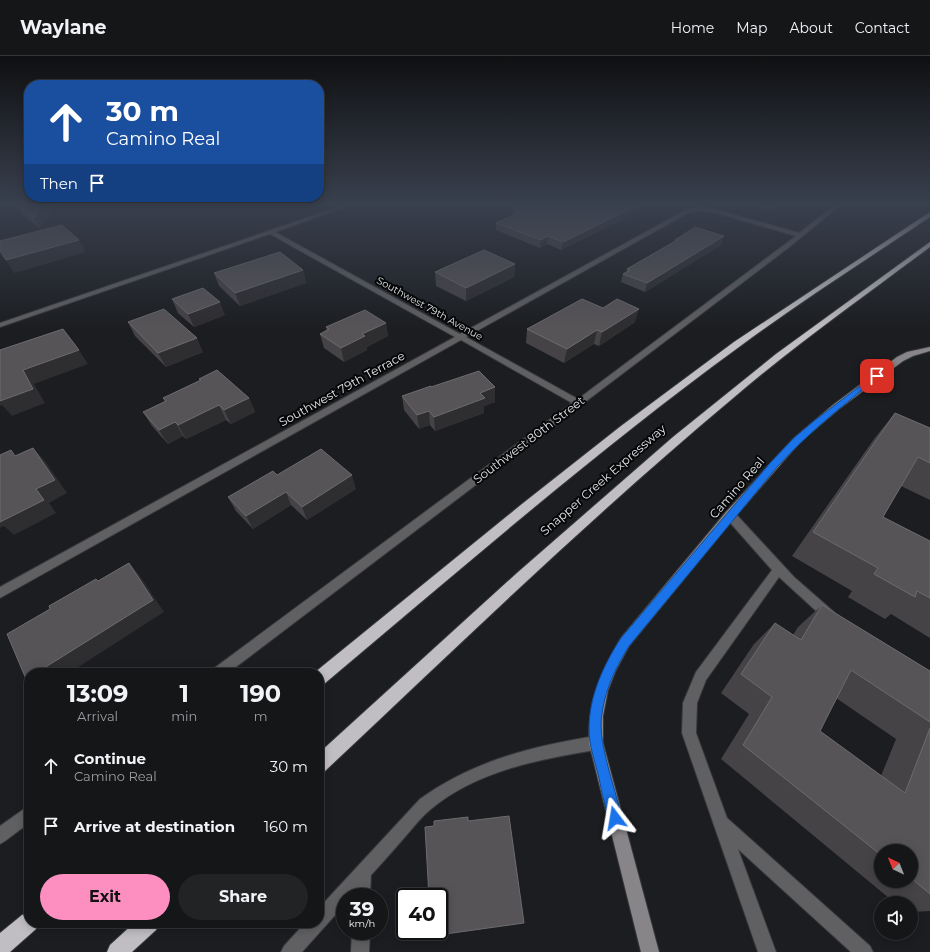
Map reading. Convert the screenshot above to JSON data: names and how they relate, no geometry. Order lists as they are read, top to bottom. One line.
{"streets":{"highway":["Snapper Creek Expressway"],"street":["Southwest 79th Avenue","Southwest 79th Terrace","Southwest 80th Street","Camino Real"]},"crossings":[["Southwest 79th Avenue","Southwest 79th Terrace"],["Southwest 79th Avenue","Southwest 80th Street"]],"north":"top left","page":{"header":"Waylane","nav":["Home","Map","About","Contact"],"turn":["30 m","Camino Real"],"then":"Then","eta":["13:09","Arrival","1","min","190","m"],"list":[{"name":"Continue","note":"Camino Real","value":"30 m"},{"name":"Arrive at destination","value":"160 m"}],"buttons":["Exit","Share"],"speed":"39 km/h","limit":"40"}}
